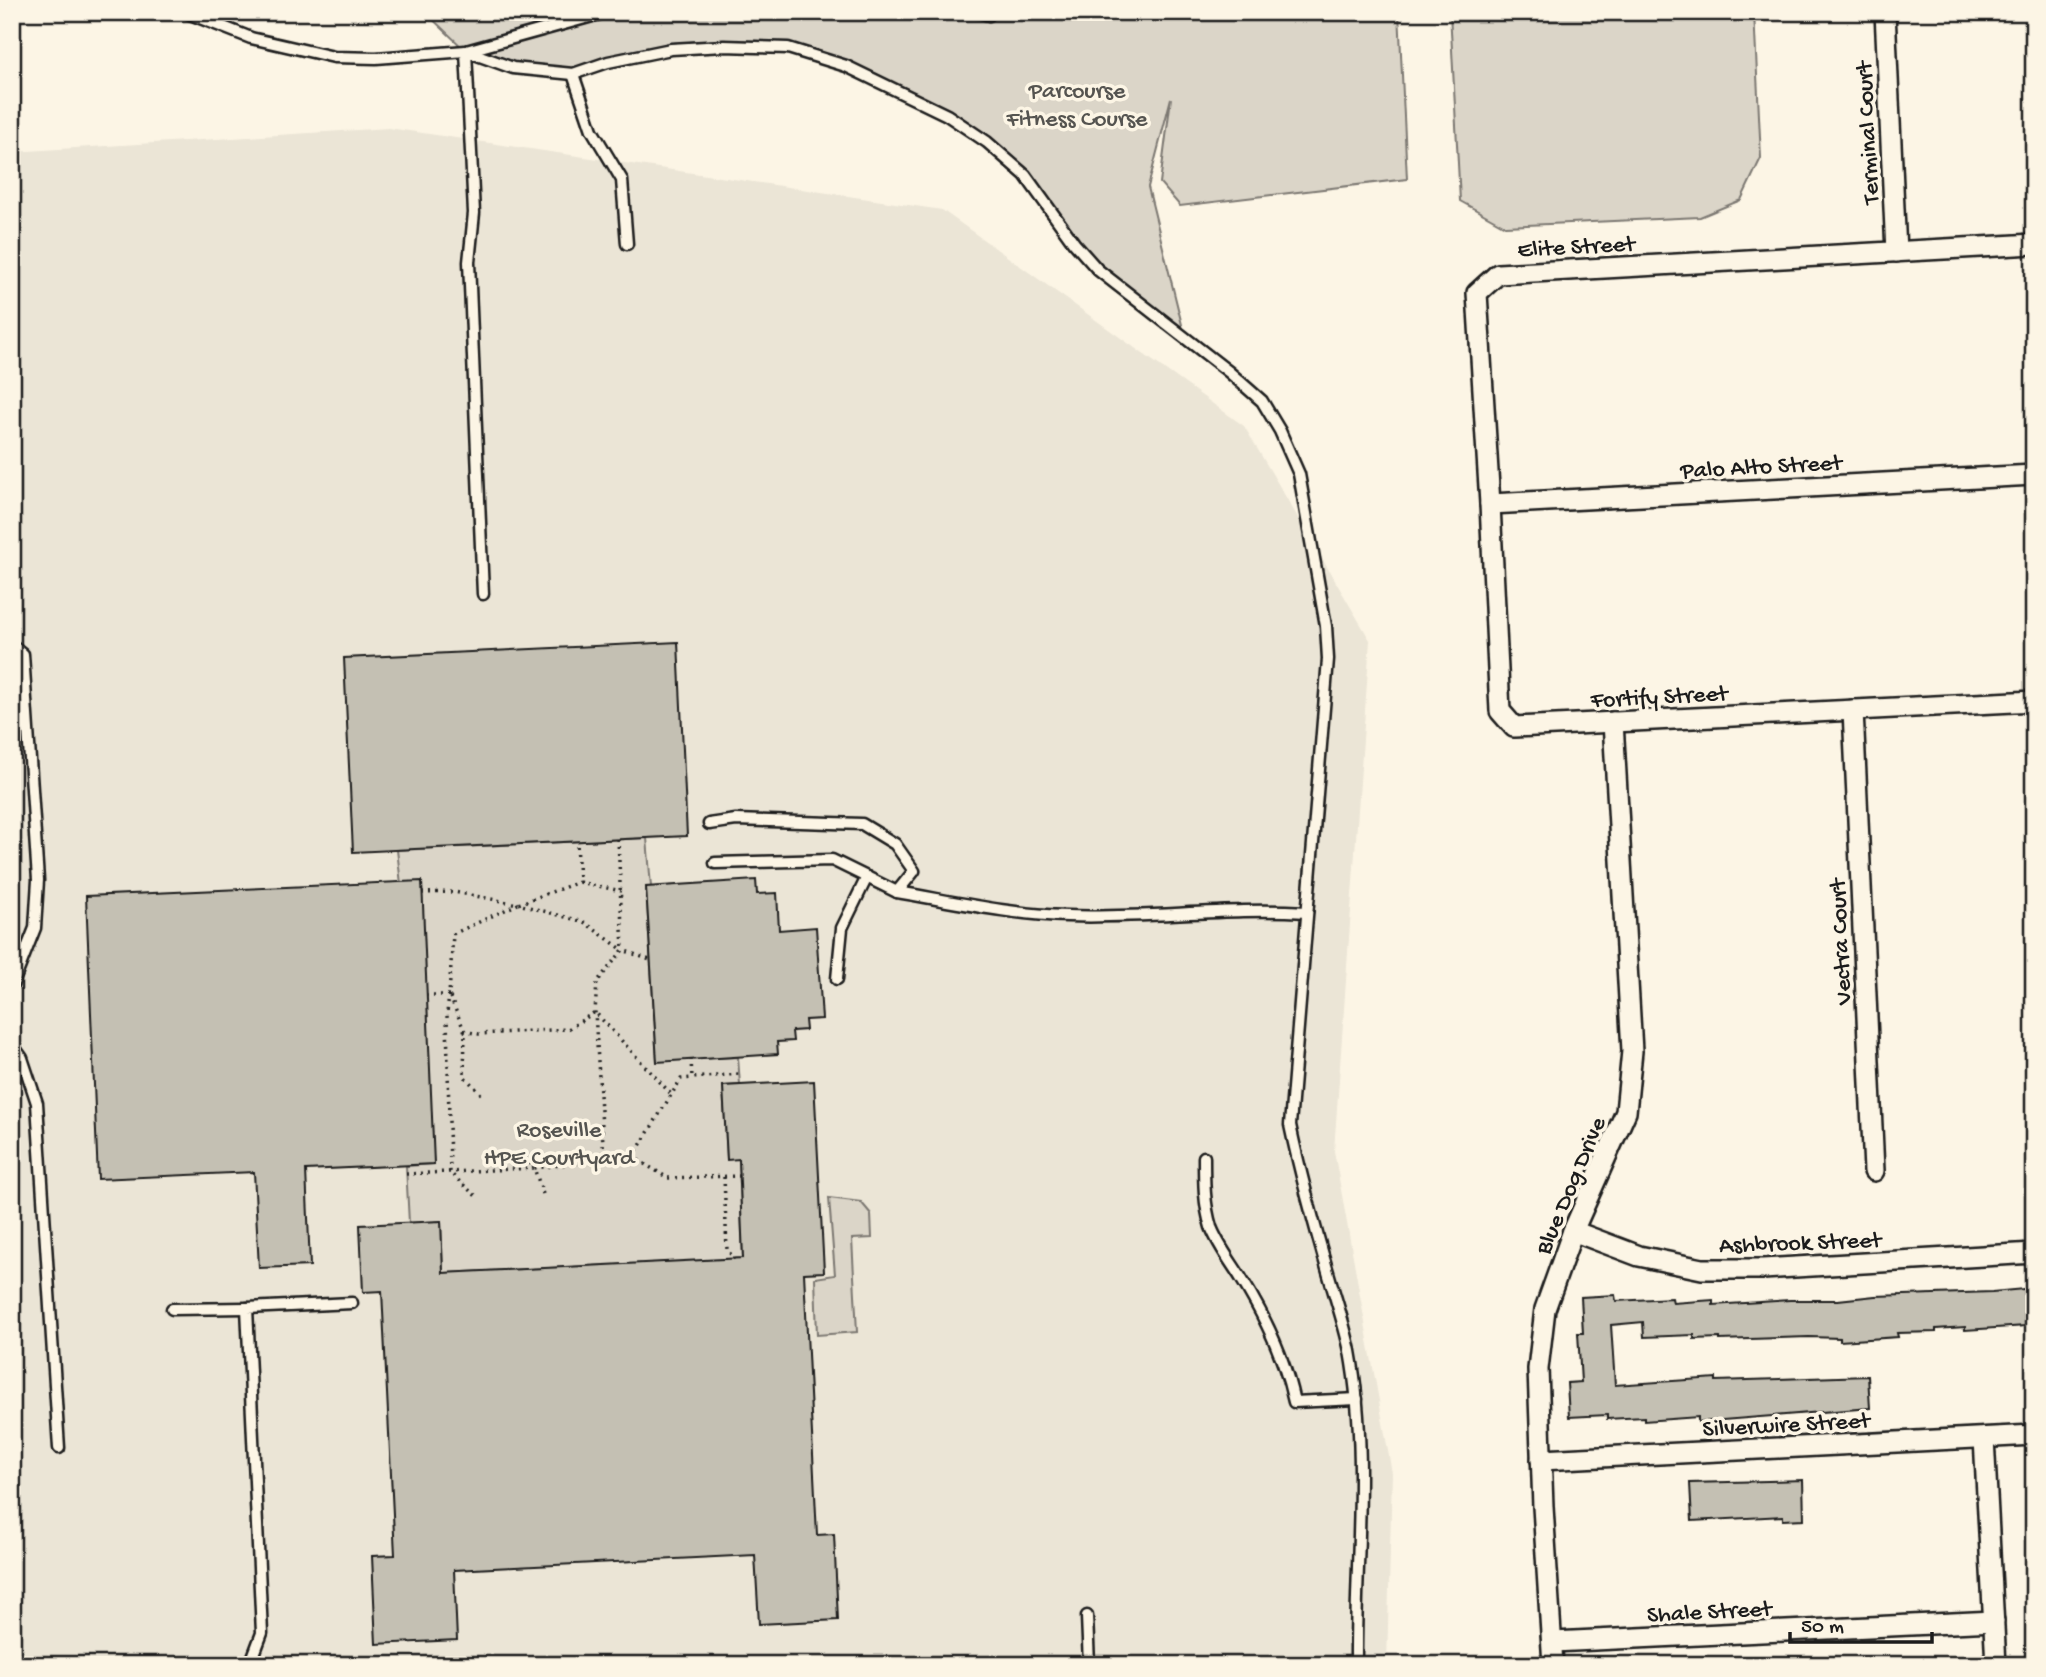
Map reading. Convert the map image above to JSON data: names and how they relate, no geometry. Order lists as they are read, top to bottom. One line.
{"streets":{"street":["Terminal Court","Elite Street","Palo Alto Street","Fortify Street","Vectra Court","Blue Dog Drive","Ashbrook Street","Silverwire Street","Shale Street"]},"crossings":[["Terminal Court","Elite Street"],["Elite Street","Palo Alto Street"],["Elite Street","Fortify Street"],["Palo Alto Street","Fortify Street"],["Fortify Street","Vectra Court"],["Fortify Street","Blue Dog Drive"],["Blue Dog Drive","Ashbrook Street"],["Blue Dog Drive","Silverwire Street"],["Blue Dog Drive","Shale Street"]],"parks":["Parcourse Fitness Course","Roseville HPE Courtyard"],"scale_bar":"50 m"}
